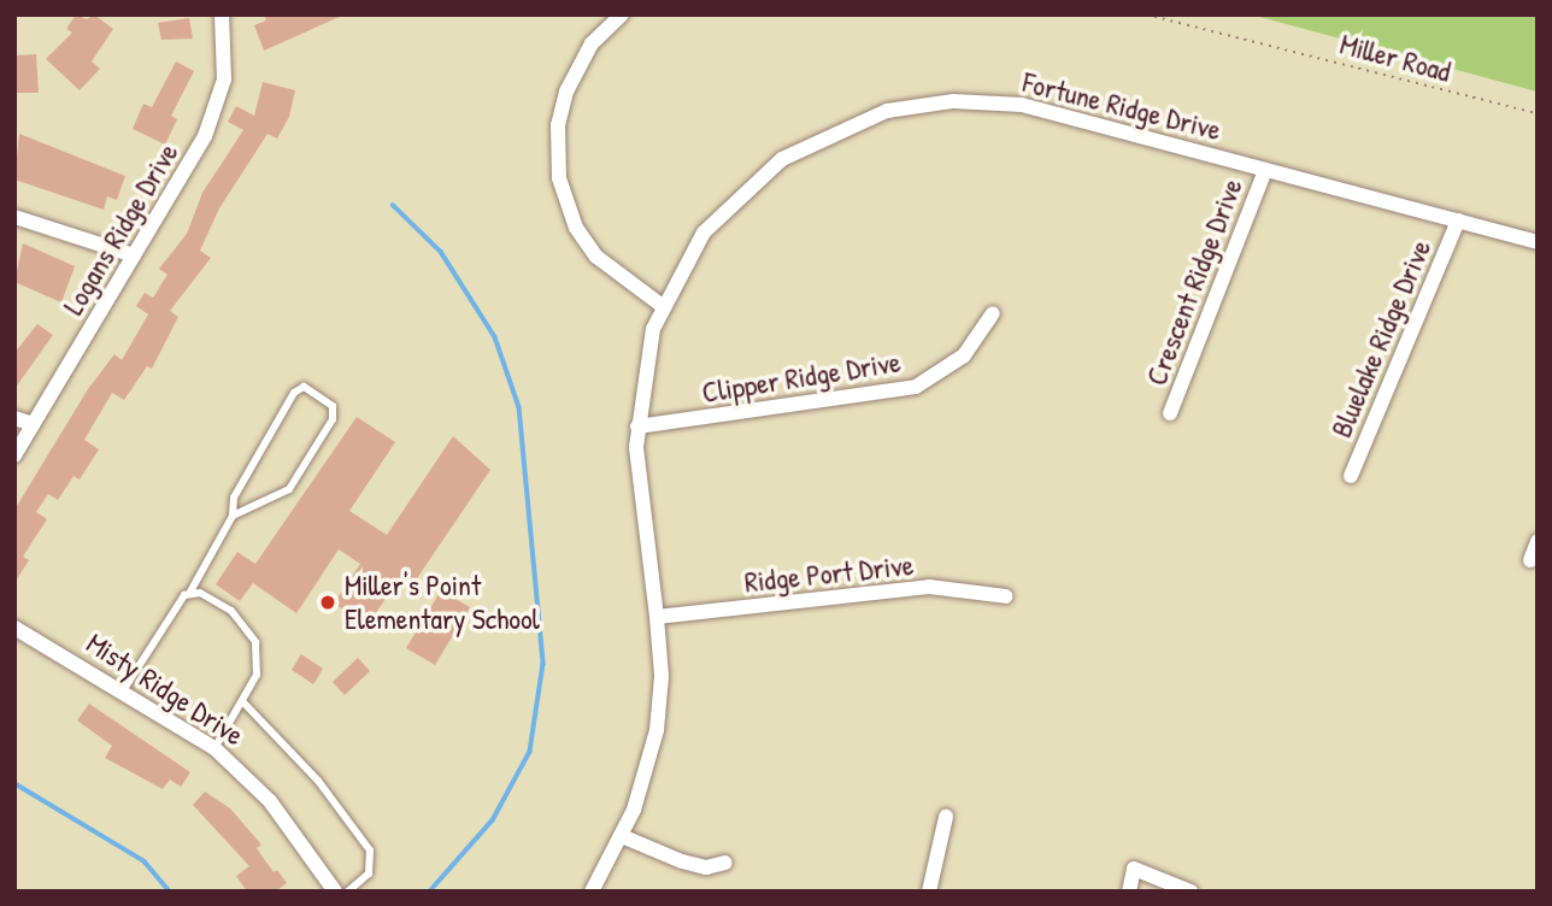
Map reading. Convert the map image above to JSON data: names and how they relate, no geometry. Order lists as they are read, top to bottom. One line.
{"streets":{"street":["Fortune Ridge Drive","Logans Ridge Drive","Crescent Ridge Drive","Bluelake Ridge Drive","Clipper Ridge Drive","Ridge Port Drive","Misty Ridge Drive"],"path":["Miller Road"]},"crossings":[["Fortune Ridge Drive","Crescent Ridge Drive"],["Fortune Ridge Drive","Bluelake Ridge Drive"],["Fortune Ridge Drive","Clipper Ridge Drive"],["Fortune Ridge Drive","Ridge Port Drive"]],"places":["Miller's Point Elementary School"]}
